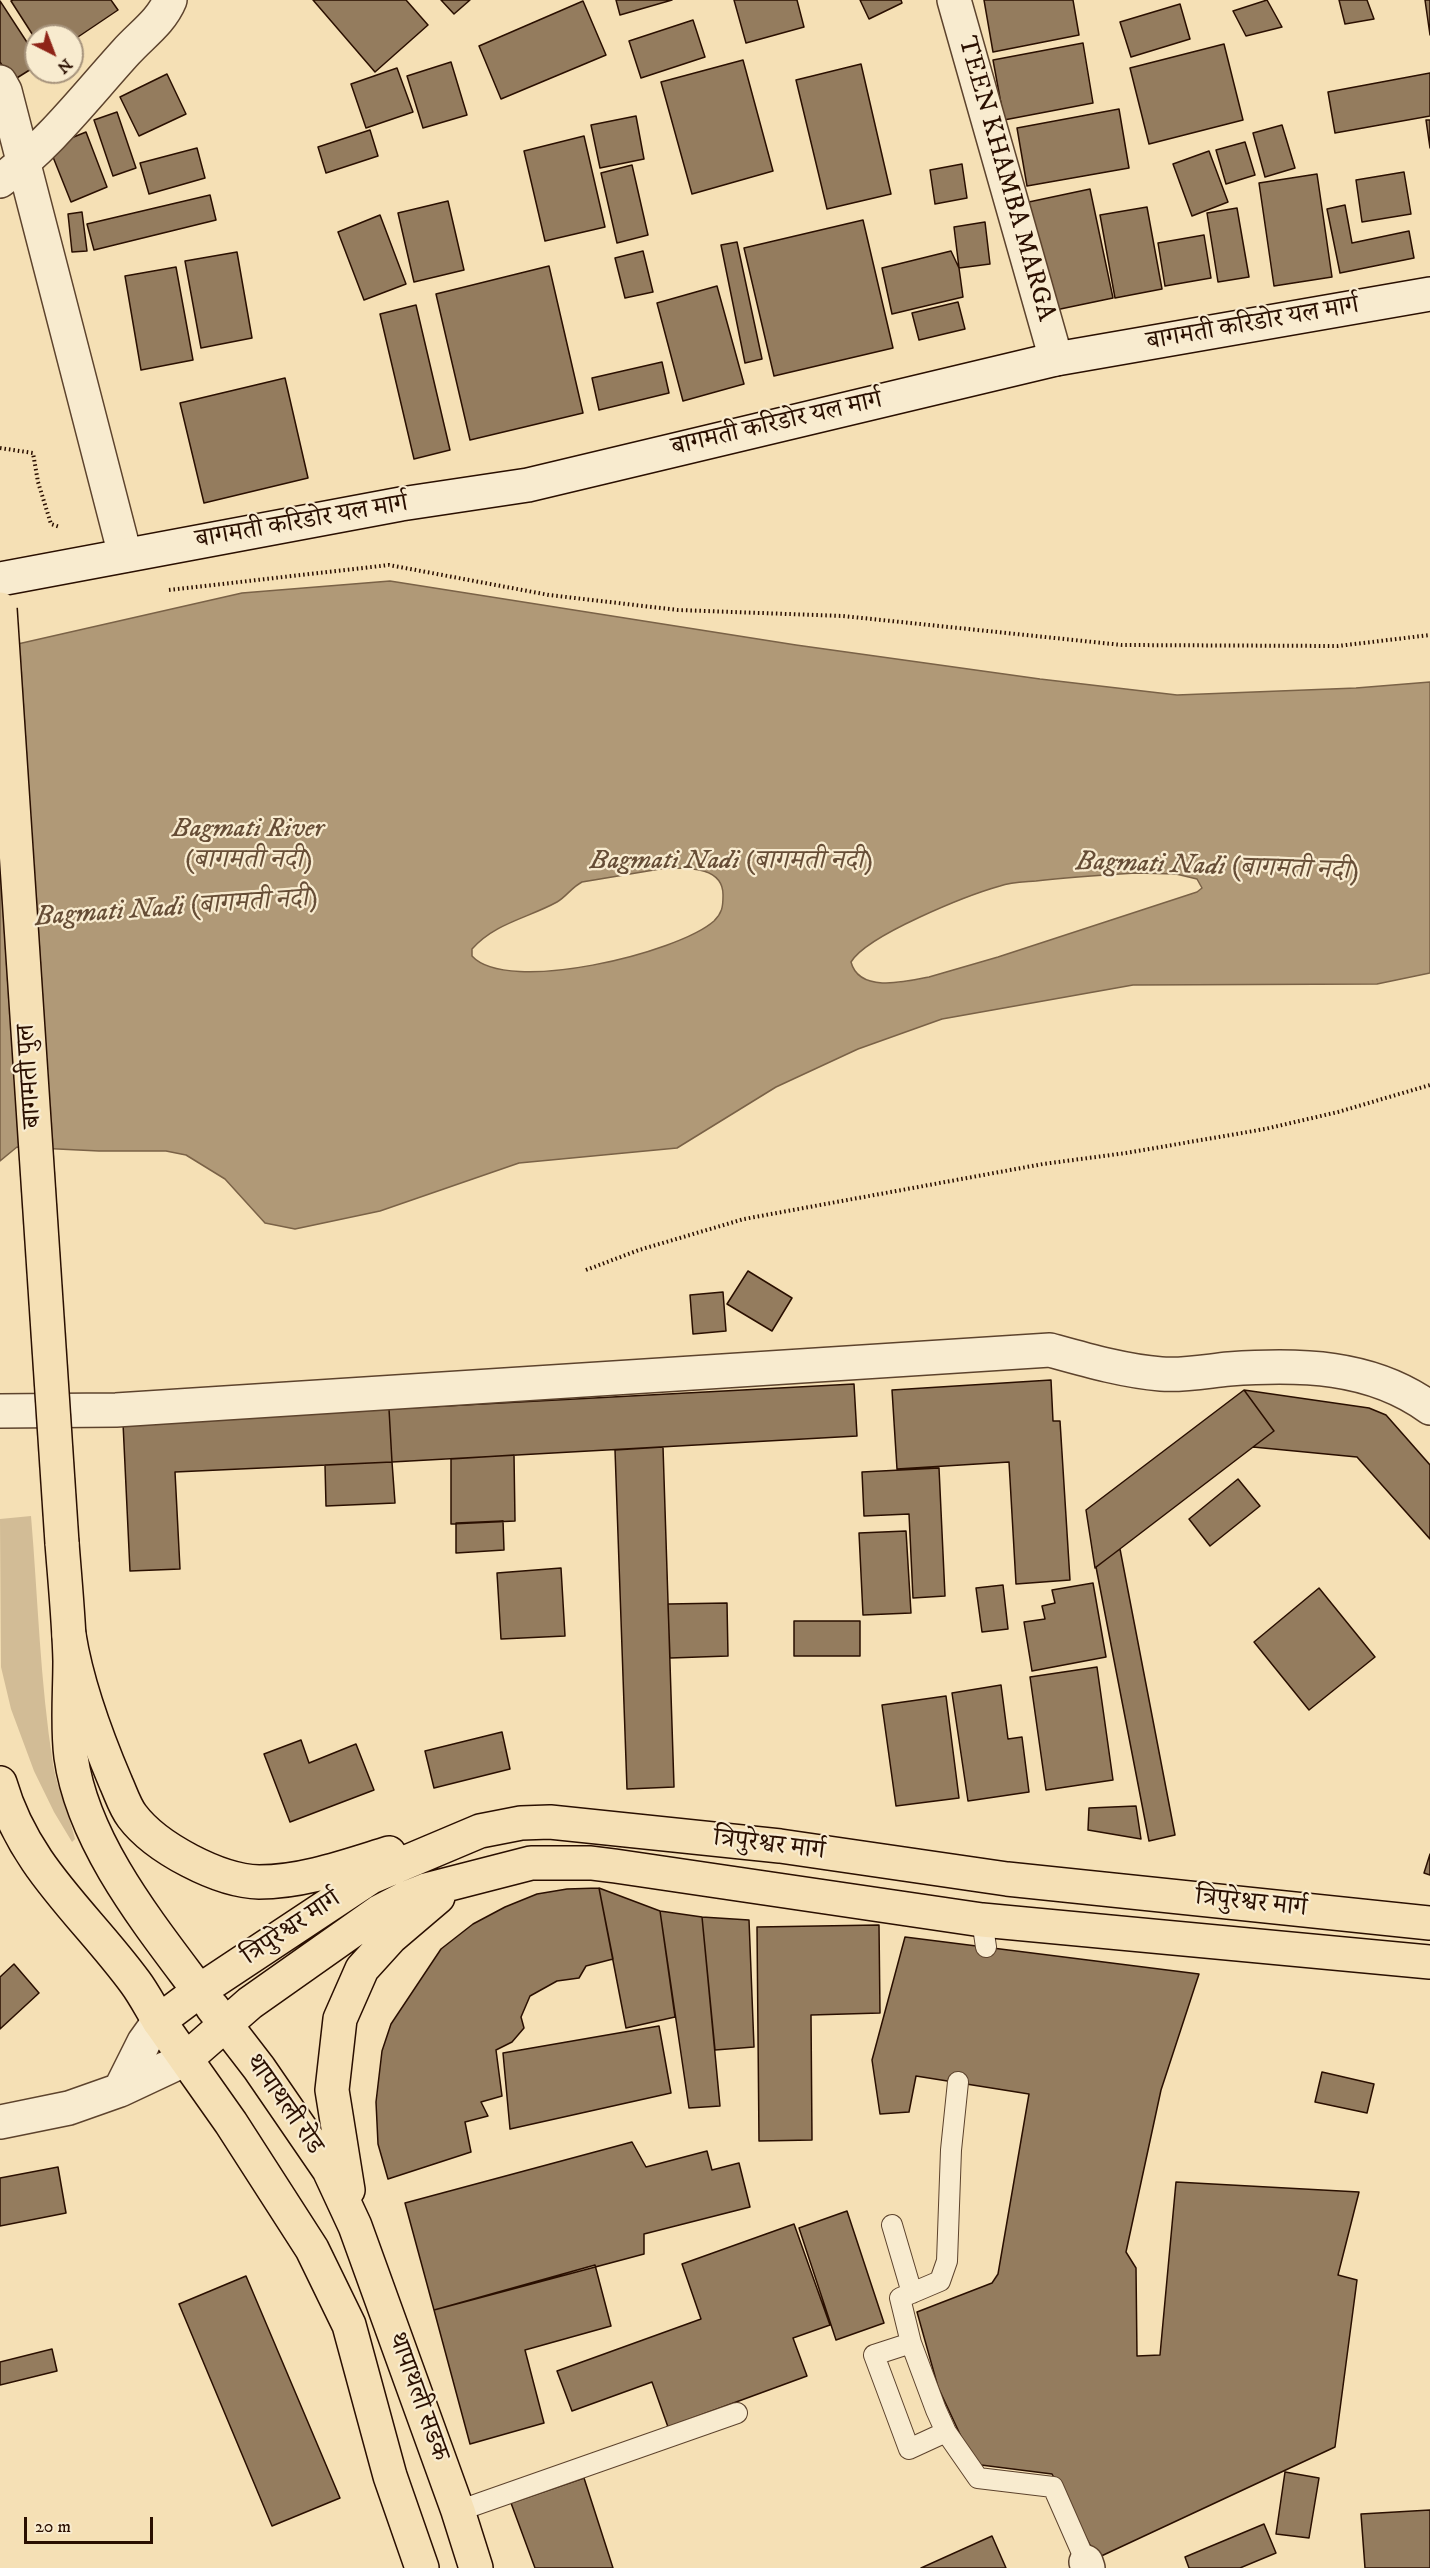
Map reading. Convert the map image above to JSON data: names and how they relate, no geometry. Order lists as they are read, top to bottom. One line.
{"streets":{"main road":["बागमती पुल","त्रिपुरेश्वर मार्ग","थापाथली रोड","थापाथली सडक"],"street":["TEEN KHAMBA MARGA","बागमती करिडोर यल मार्ग"]},"crossings":[["TEEN KHAMBA MARGA","बागमती करिडोर यल मार्ग"],["बागमती पुल","थापाथली रोड"],["त्रिपुरेश्वर मार्ग","थापाथली रोड"],["थापाथली रोड","थापाथली सडक"]],"water":["Bagmati River (बागमती नदी)","Bagmati Nadi (बागमती नदी)"],"scale_bar":"20 m","north":"bottom right"}
